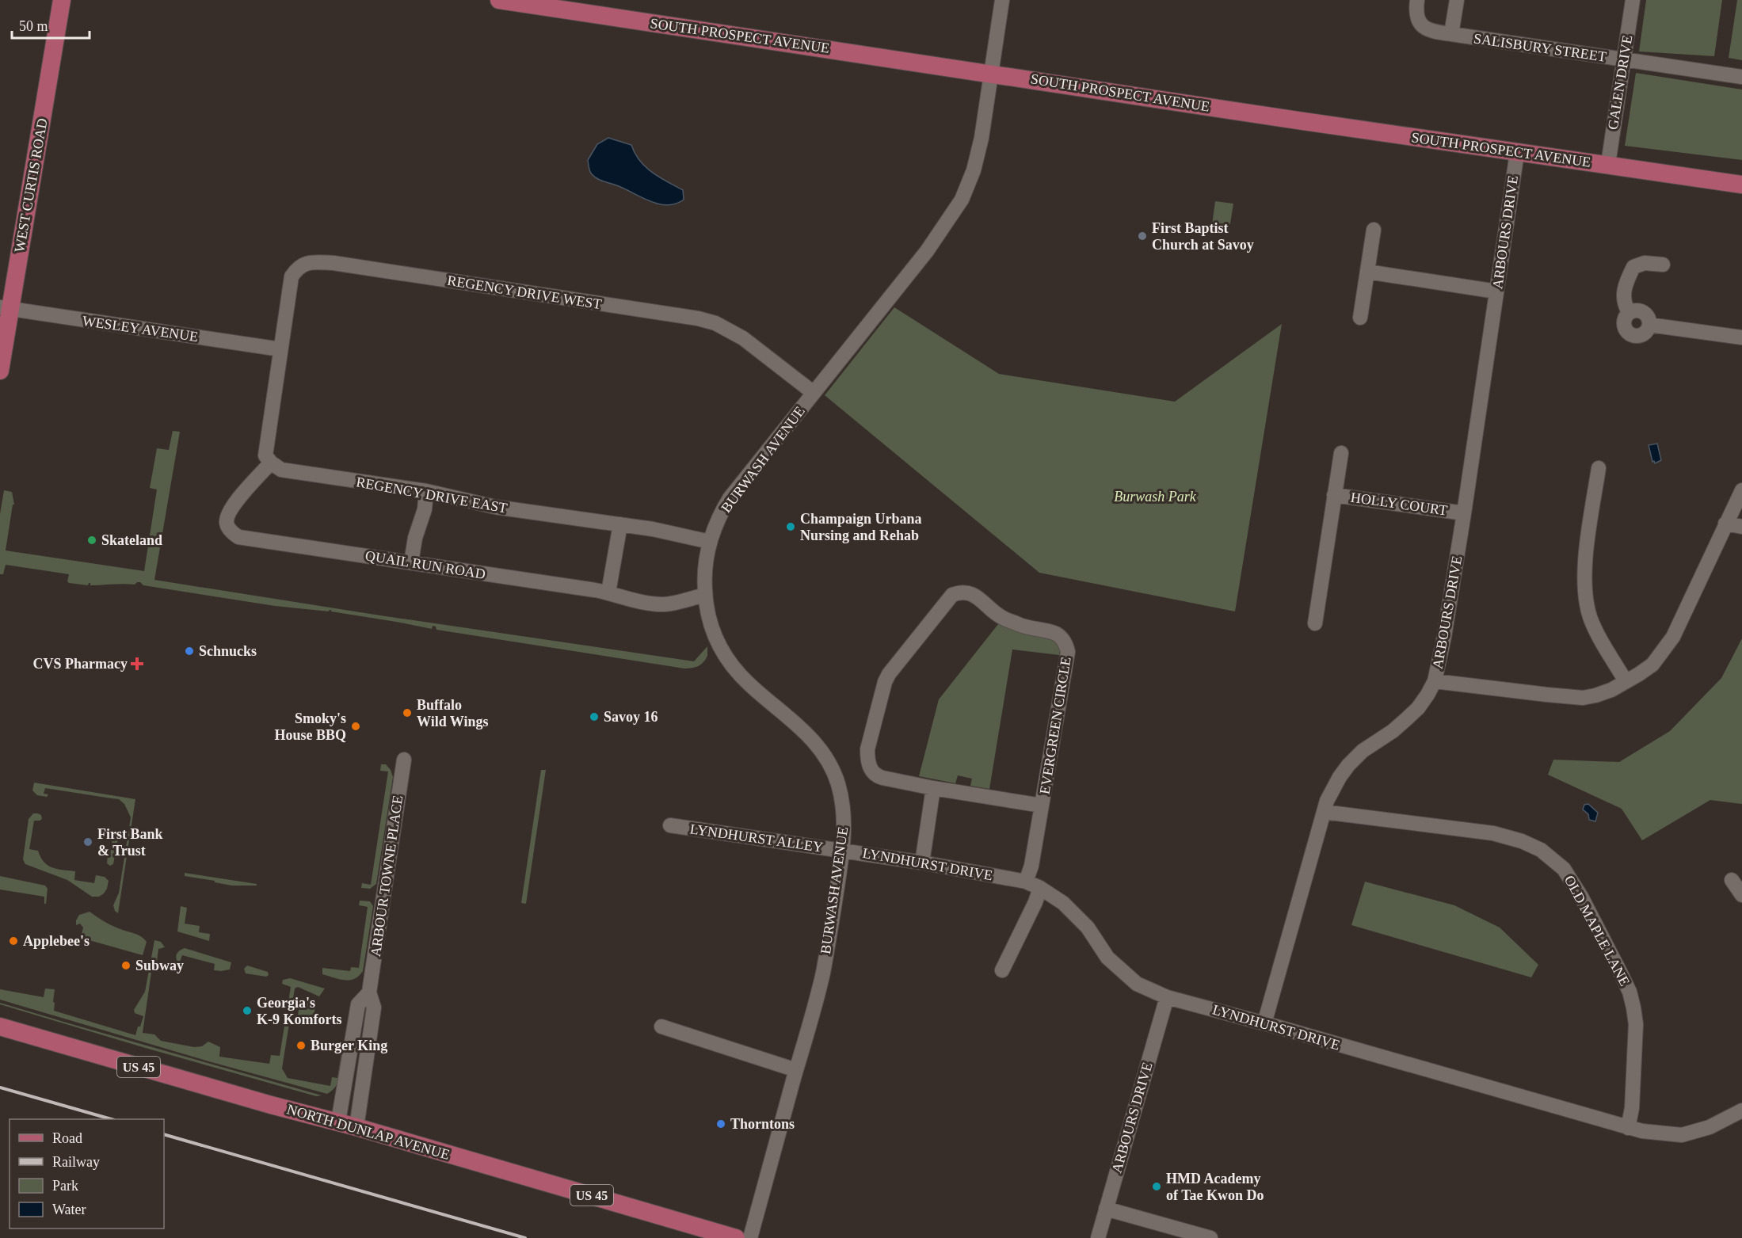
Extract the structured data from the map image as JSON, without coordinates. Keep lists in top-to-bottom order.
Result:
{
  "streets": {
    "main road": [
      "SOUTH PROSPECT AVENUE",
      "WEST CURTIS ROAD",
      "US 45",
      "NORTH DUNLAP AVENUE"
    ],
    "street": [
      "SALISBURY STREET",
      "GALEN DRIVE",
      "ARBOURS DRIVE",
      "REGENCY DRIVE WEST",
      "WESLEY AVENUE",
      "BURWASH AVENUE",
      "REGENCY DRIVE EAST",
      "HOLLY COURT",
      "QUAIL RUN ROAD",
      "EVERGREEN CIRCLE",
      "LYNDHURST ALLEY",
      "LYNDHURST DRIVE",
      "ARBOUR TOWNE PLACE",
      "OLD MAPLE LANE"
    ]
  },
  "crossings": [
    ["SOUTH PROSPECT AVENUE", "GALEN DRIVE"],
    ["SOUTH PROSPECT AVENUE", "ARBOURS DRIVE"],
    ["SOUTH PROSPECT AVENUE", "BURWASH AVENUE"],
    ["SALISBURY STREET", "GALEN DRIVE"],
    ["WEST CURTIS ROAD", "WESLEY AVENUE"],
    ["ARBOURS DRIVE", "HOLLY COURT"],
    ["ARBOURS DRIVE", "LYNDHURST DRIVE"],
    ["ARBOURS DRIVE", "OLD MAPLE LANE"],
    ["REGENCY DRIVE WEST", "WESLEY AVENUE"],
    ["REGENCY DRIVE WEST", "BURWASH AVENUE"],
    ["BURWASH AVENUE", "REGENCY DRIVE EAST"],
    ["BURWASH AVENUE", "QUAIL RUN ROAD"],
    ["BURWASH AVENUE", "LYNDHURST ALLEY"],
    ["BURWASH AVENUE", "LYNDHURST DRIVE"],
    ["REGENCY DRIVE EAST", "QUAIL RUN ROAD"],
    ["EVERGREEN CIRCLE", "LYNDHURST DRIVE"],
    ["LYNDHURST ALLEY", "LYNDHURST DRIVE"],
    ["LYNDHURST DRIVE", "OLD MAPLE LANE"],
    ["ARBOUR TOWNE PLACE", "NORTH DUNLAP AVENUE"]
  ],
  "parks": ["Burwash Park"],
  "places": {
    "other": [
      "First Baptist Church at Savoy",
      "Champaign Urbana Nursing and Rehab",
      "Skateland",
      "Schnucks",
      "Buffalo Wild Wings",
      "Savoy 16",
      "Smoky's House BBQ",
      "First Bank & Trust",
      "Applebee's",
      "Subway",
      "Georgia's K-9 Komforts",
      "Burger King",
      "Thorntons",
      "HMD Academy of Tae Kwon Do"
    ],
    "health": ["CVS Pharmacy"]
  },
  "legend": [
    "Road",
    "Railway",
    "Park",
    "Water"
  ],
  "scale_bar": "50 m"
}
